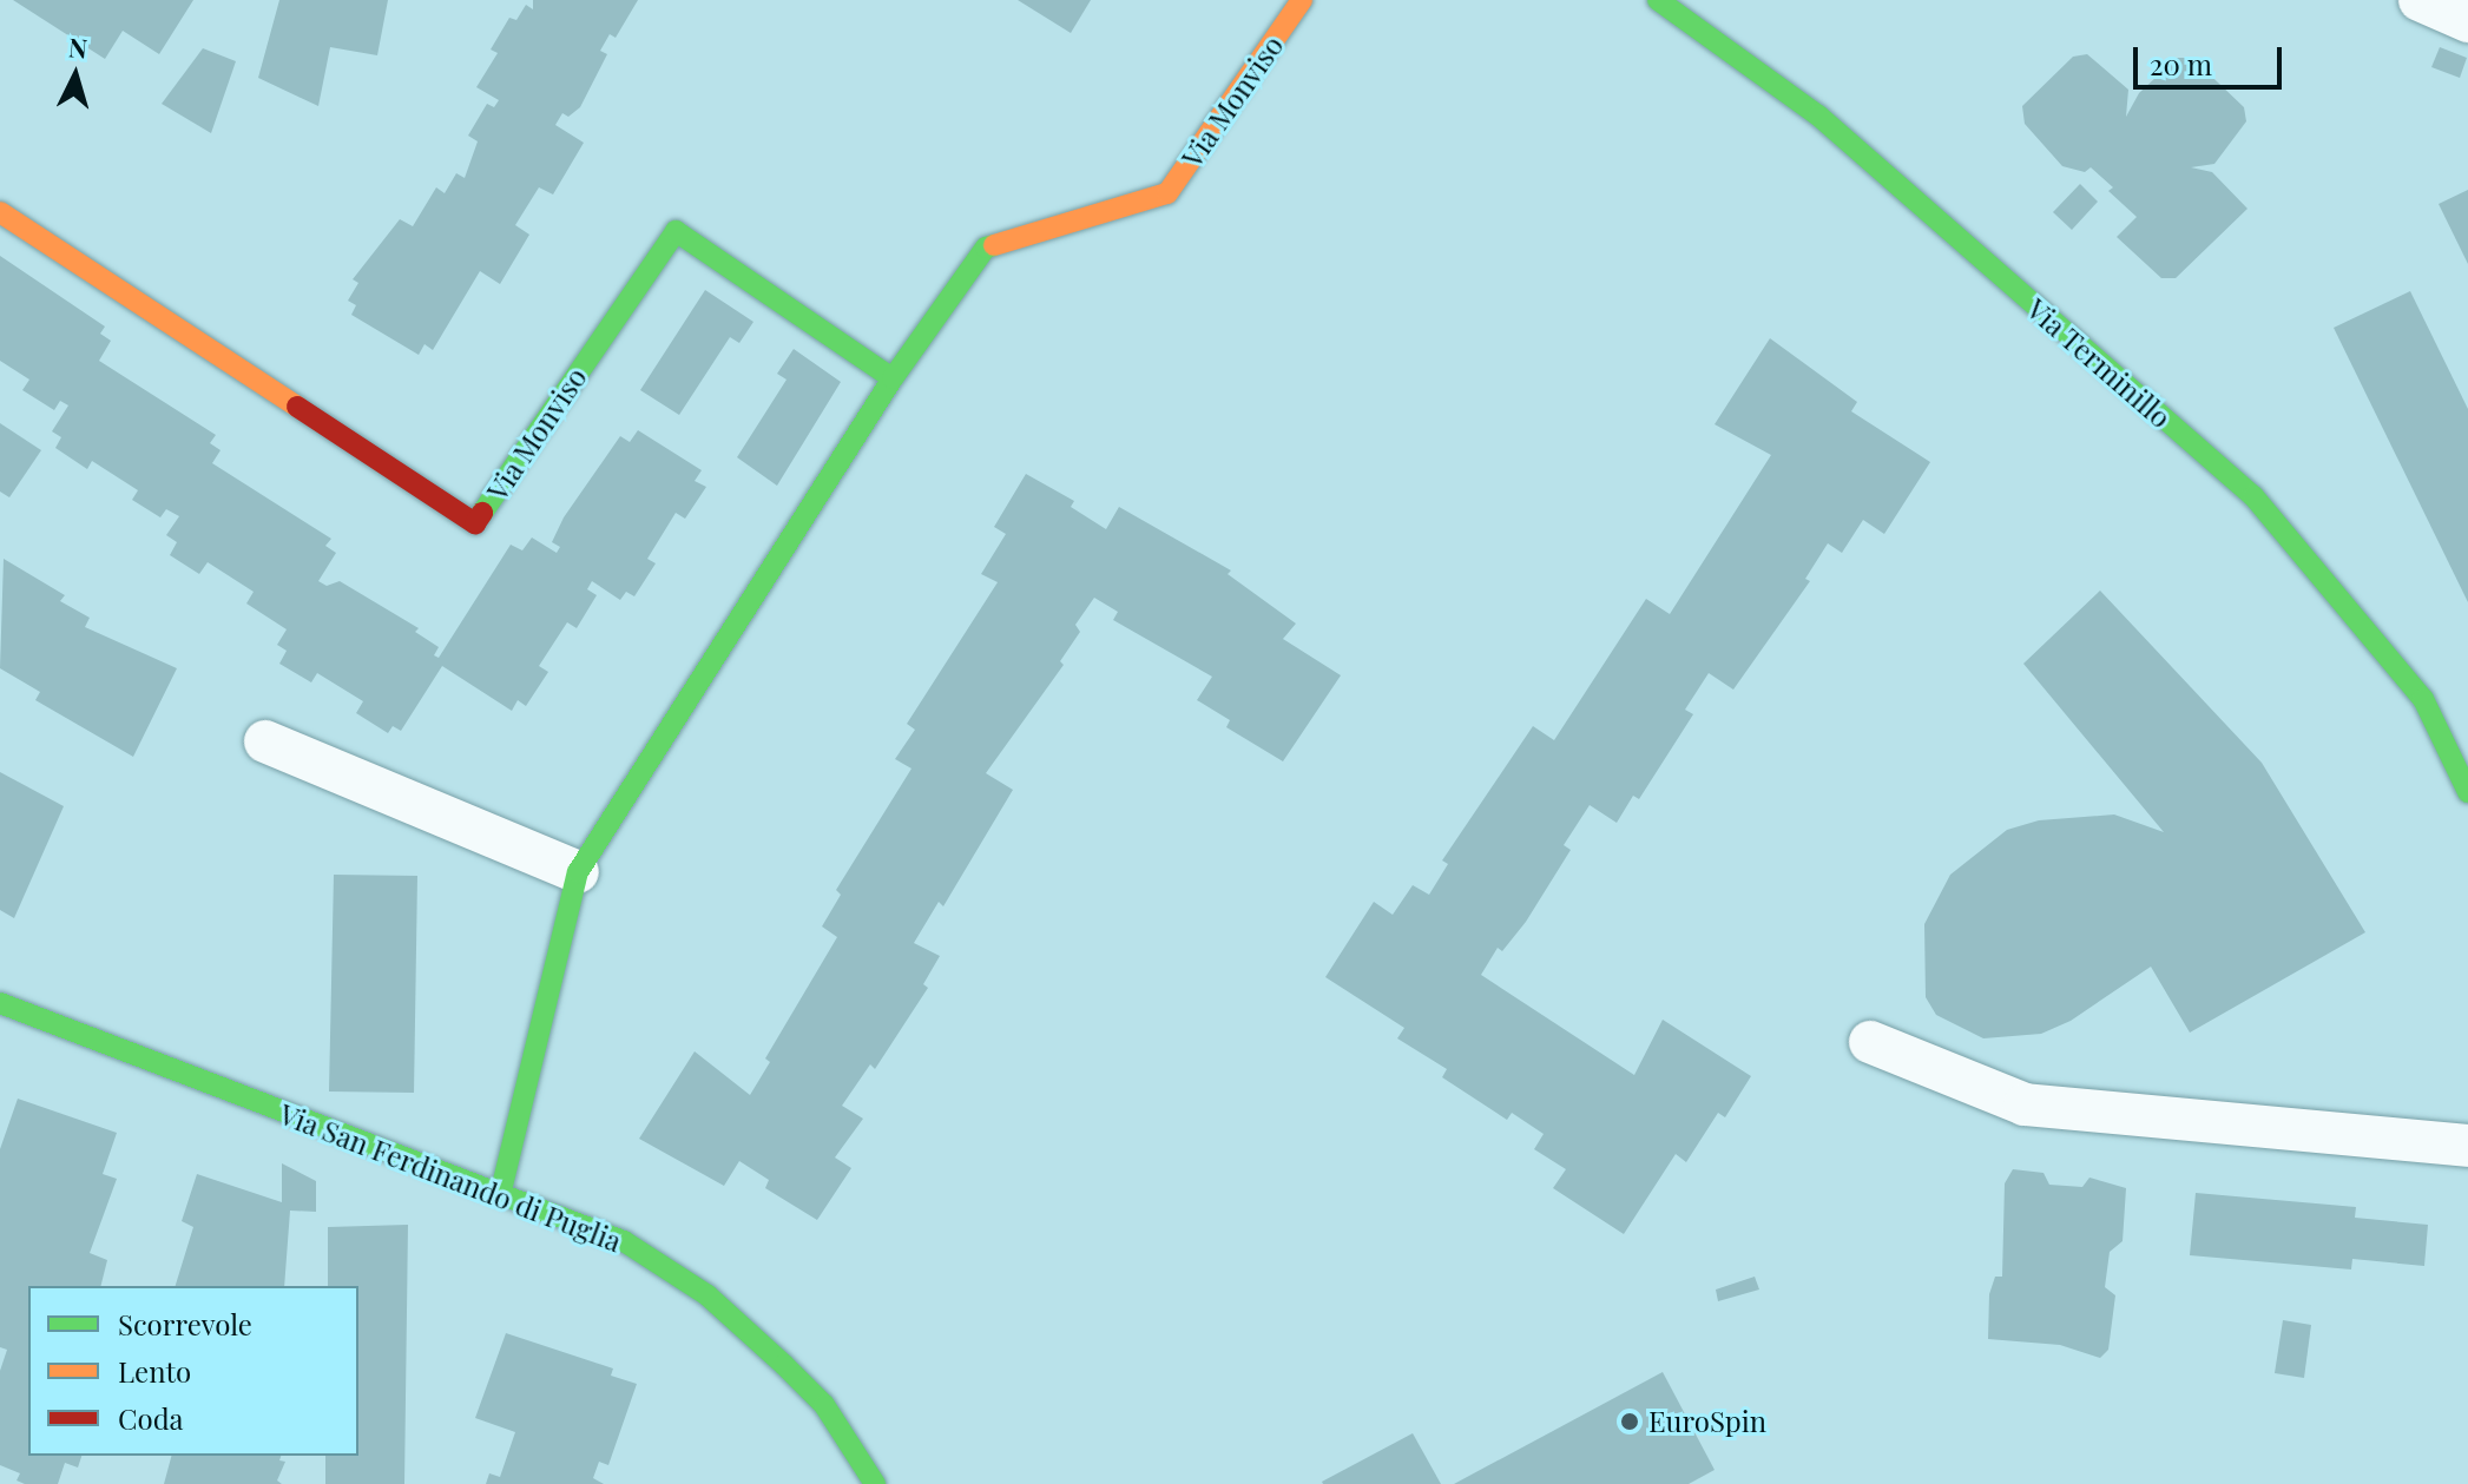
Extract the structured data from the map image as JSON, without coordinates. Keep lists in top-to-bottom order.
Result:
{
  "streets": {
    "street": ["Via Monviso", "Via Terminillo", "Via San Ferdinando di Puglia"]
  },
  "crossings": [
    ["Via Monviso", "Via San Ferdinando di Puglia"]
  ],
  "places": ["EuroSpin"],
  "legend": ["Scorrevole", "Lento", "Coda"],
  "scale_bar": "20 m",
  "north": "top"
}
